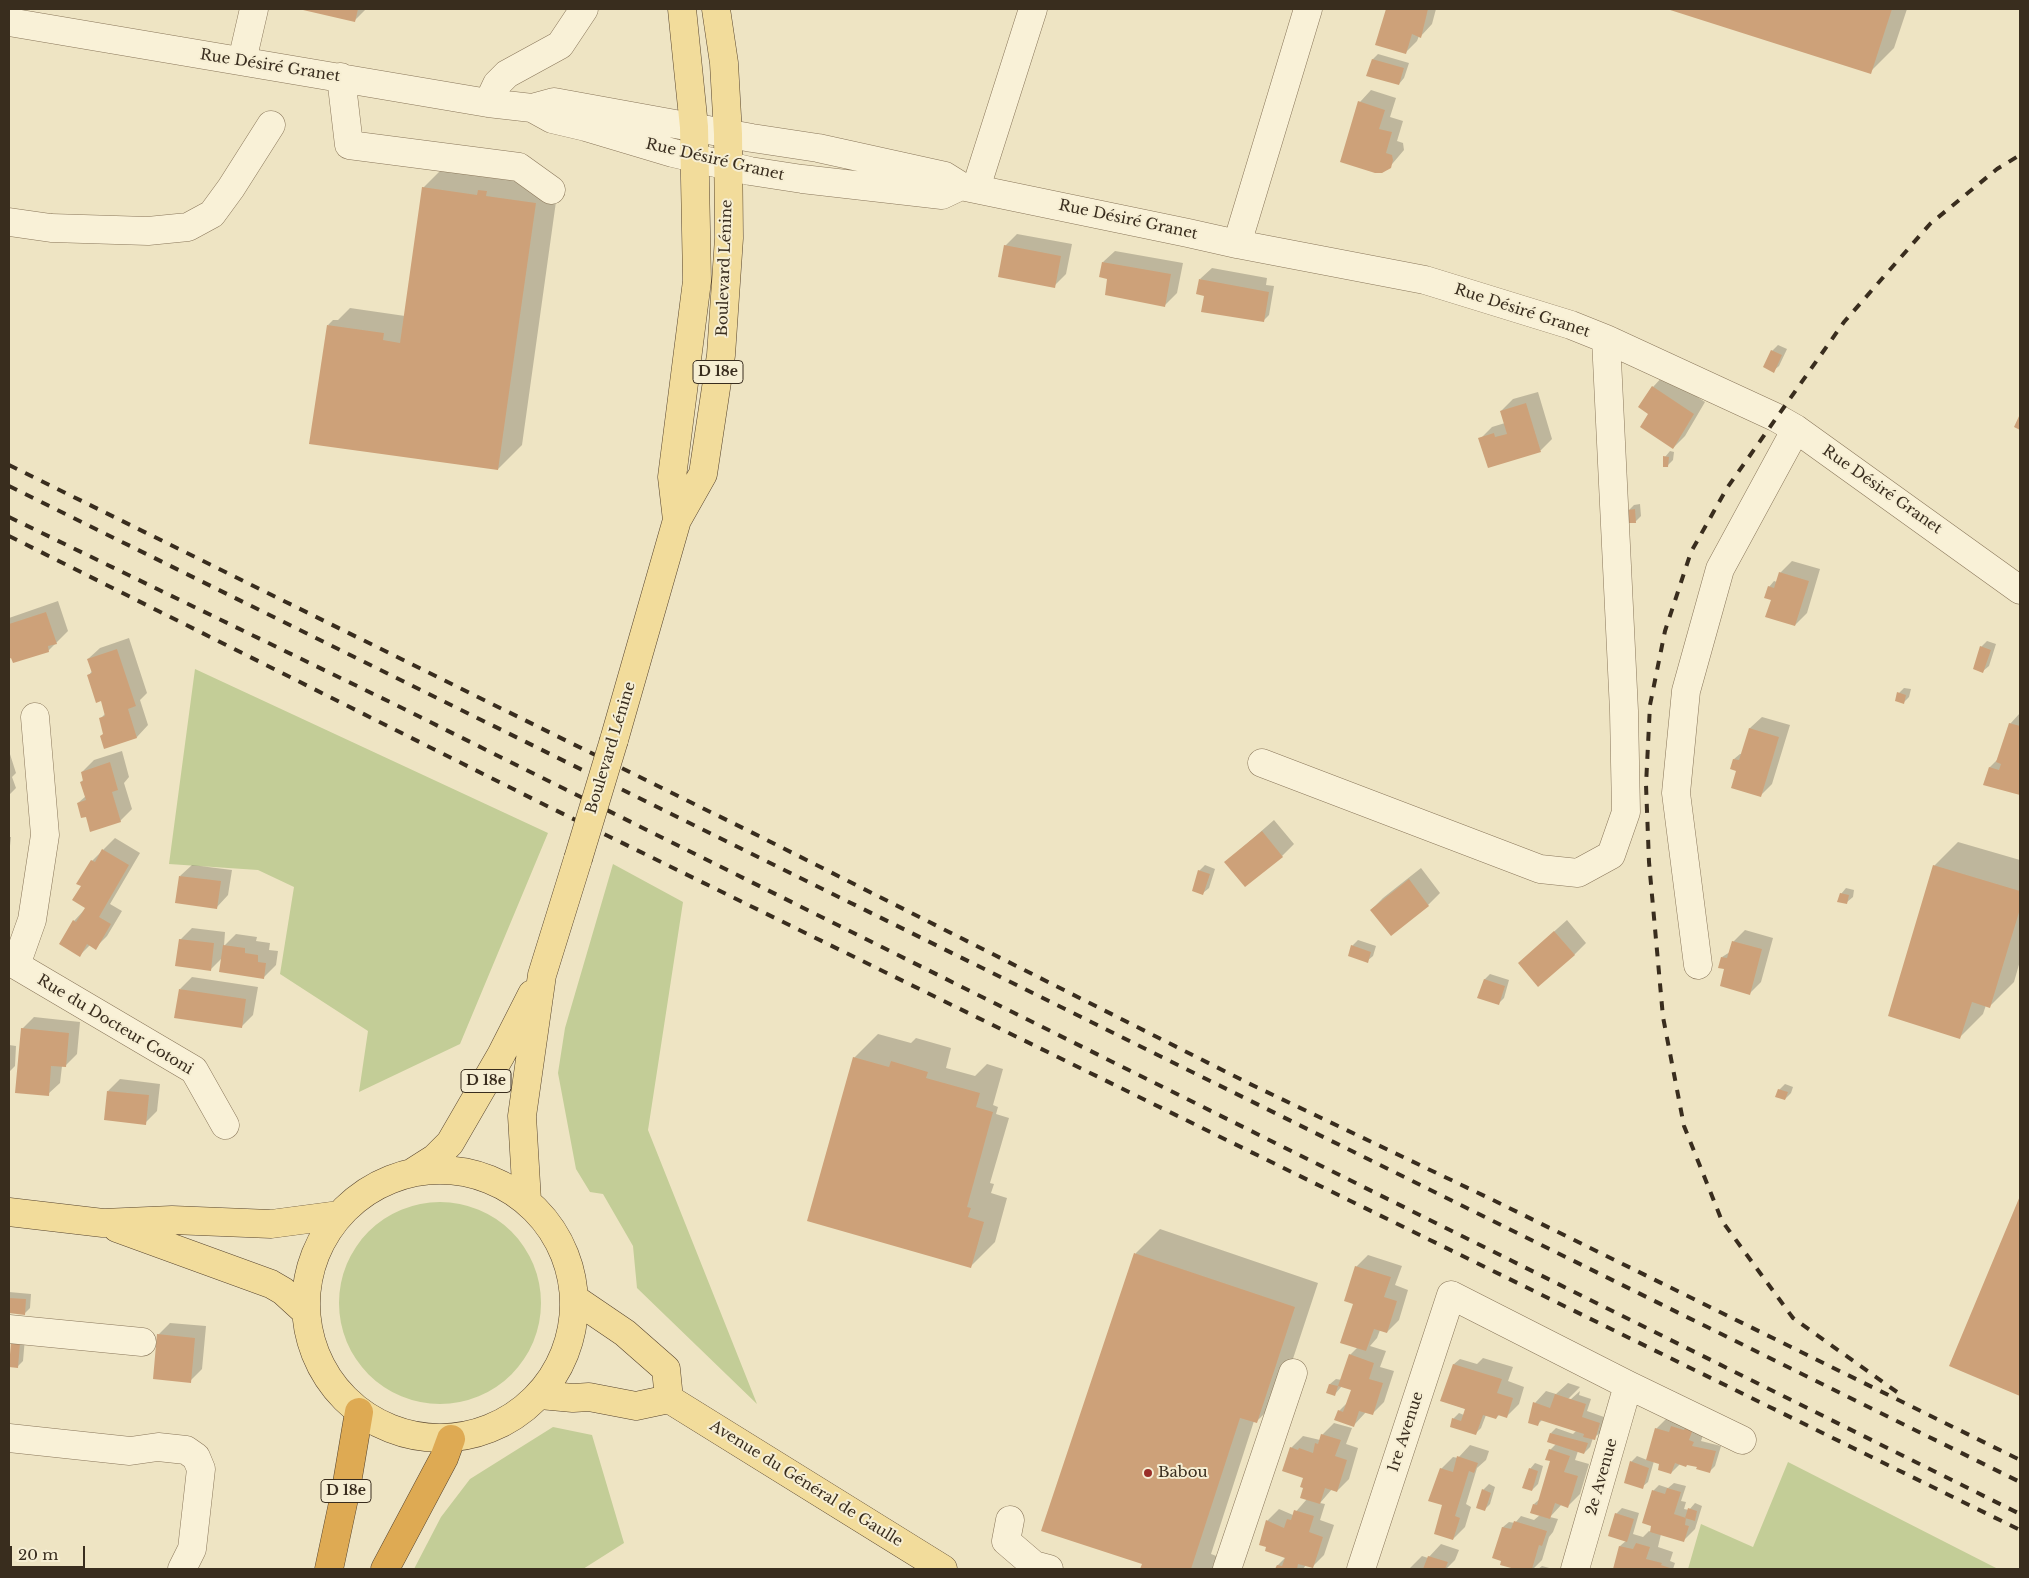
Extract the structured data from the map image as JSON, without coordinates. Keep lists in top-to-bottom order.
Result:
{
  "streets": {
    "highway": ["D 18e"],
    "main road": ["Boulevard Lénine", "Avenue du Général de Gaulle"],
    "street": [
      "Rue Désiré Granet",
      "Rue du Docteur Cotoni",
      "1re Avenue",
      "2e Avenue"
    ]
  },
  "crossings": [
    ["Rue Désiré Granet", "Boulevard Lénine"],
    ["1re Avenue", "2e Avenue"]
  ],
  "places": ["Babou"],
  "scale_bar": "20 m"
}
